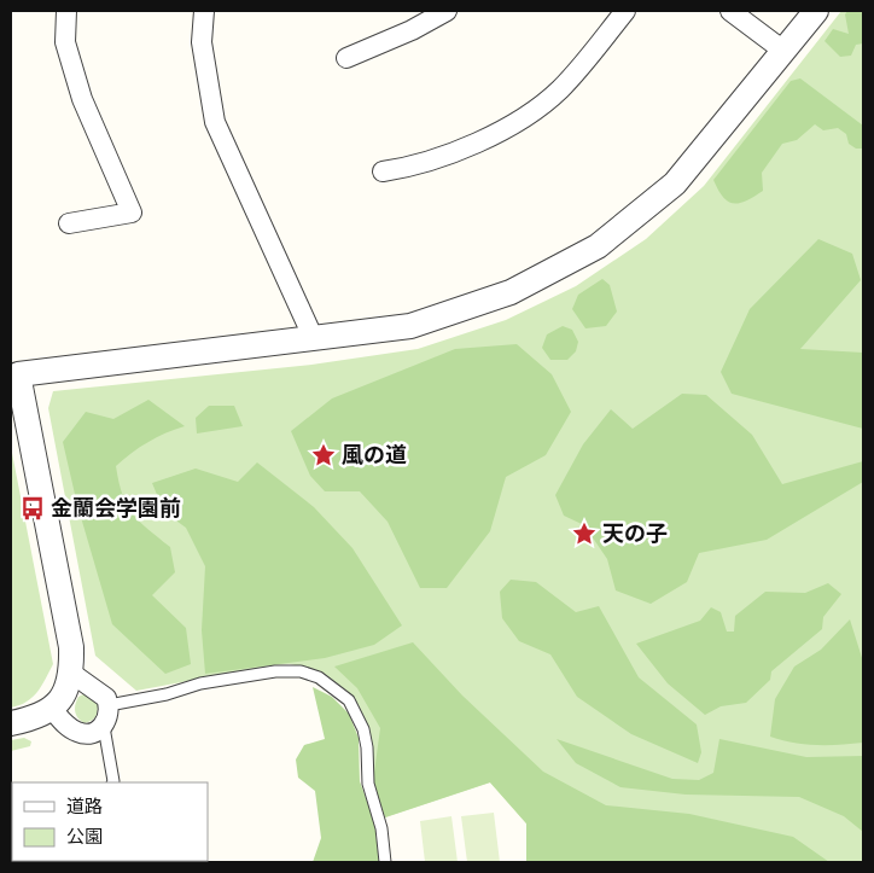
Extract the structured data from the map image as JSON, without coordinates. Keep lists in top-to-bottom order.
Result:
{
  "places": {
    "place": ["風の道", "天の子"],
    "bus stop": ["金蘭会学園前"]
  },
  "legend": ["道路", "公園"]
}
